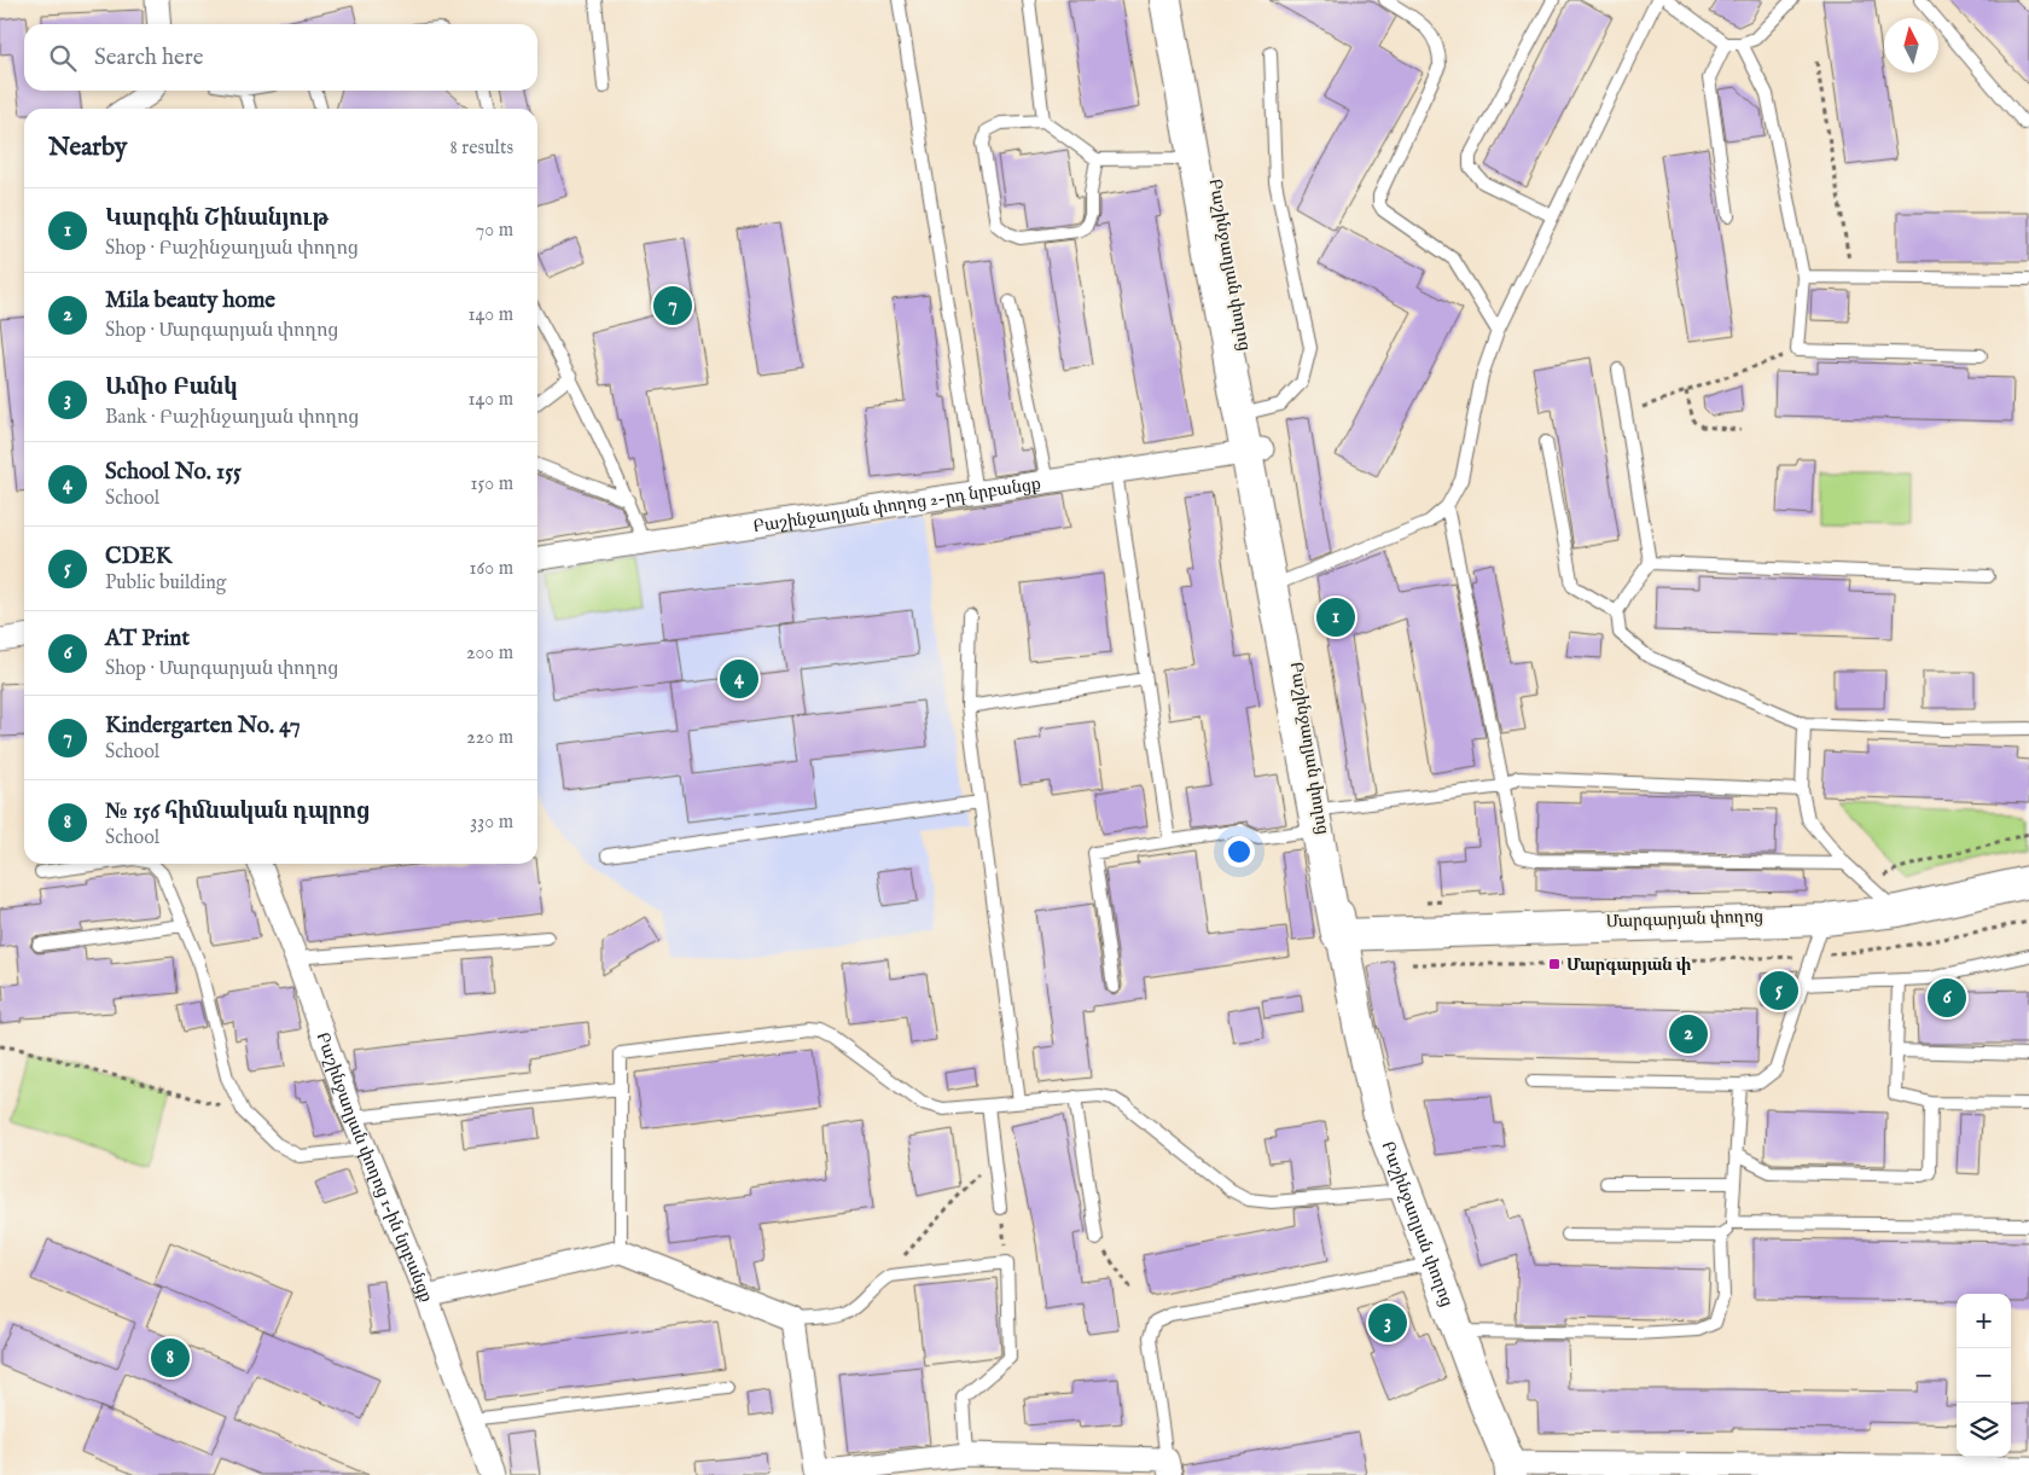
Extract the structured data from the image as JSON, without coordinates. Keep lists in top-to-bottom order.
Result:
{
  "streets": {
    "main road": ["Բաշինջաղյան փողոց", "Մարգարյան փողոց"],
    "street": ["Բաշինջաղյան փողոց 2-րդ նրբանցք", "Բաշինջաղյան փողոց 1-ին նրբանցք"]
  },
  "crossings": [
    ["Բաշինջաղյան փողոց", "Բաշինջաղյան փողոց 2-րդ նրբանցք"],
    ["Բաշինջաղյան փողոց", "Մարգարյան փողոց"]
  ],
  "places": {
    "transit": ["Մարգարյան փ"]
  },
  "north": "top",
  "page": {
    "search": "Search here",
    "heading": ["Nearby", "8 results"],
    "list": [
      {
        "mark": "1",
        "name": "Կարգին Շինանյութ",
        "note": "Shop · Բաշինջաղյան փողոց",
        "value": "70 m"
      },
      {
        "mark": "2",
        "name": "Mila beauty home",
        "note": "Shop · Մարգարյան փողոց",
        "value": "140 m"
      },
      {
        "mark": "3",
        "name": "Ամիօ Բանկ",
        "note": "Bank · Բաշինջաղյան փողոց",
        "value": "140 m"
      },
      {
        "mark": "4",
        "name": "School No. 155",
        "note": "School",
        "value": "150 m"
      },
      {
        "mark": "5",
        "name": "CDEK",
        "note": "Public building",
        "value": "160 m"
      },
      {
        "mark": "6",
        "name": "AT Print",
        "note": "Shop · Մարգարյան փողոց",
        "value": "200 m"
      },
      {
        "mark": "7",
        "name": "Kindergarten No. 47",
        "note": "School",
        "value": "220 m"
      },
      {
        "mark": "8",
        "name": "№ 156 հիմնական դպրոց",
        "note": "School",
        "value": "330 m"
      }
    ],
    "pins": [
      "7",
      "1",
      "4",
      "5",
      "6",
      "2",
      "3",
      "8"
    ],
    "map_buttons": ["+", "−"]
  }
}
